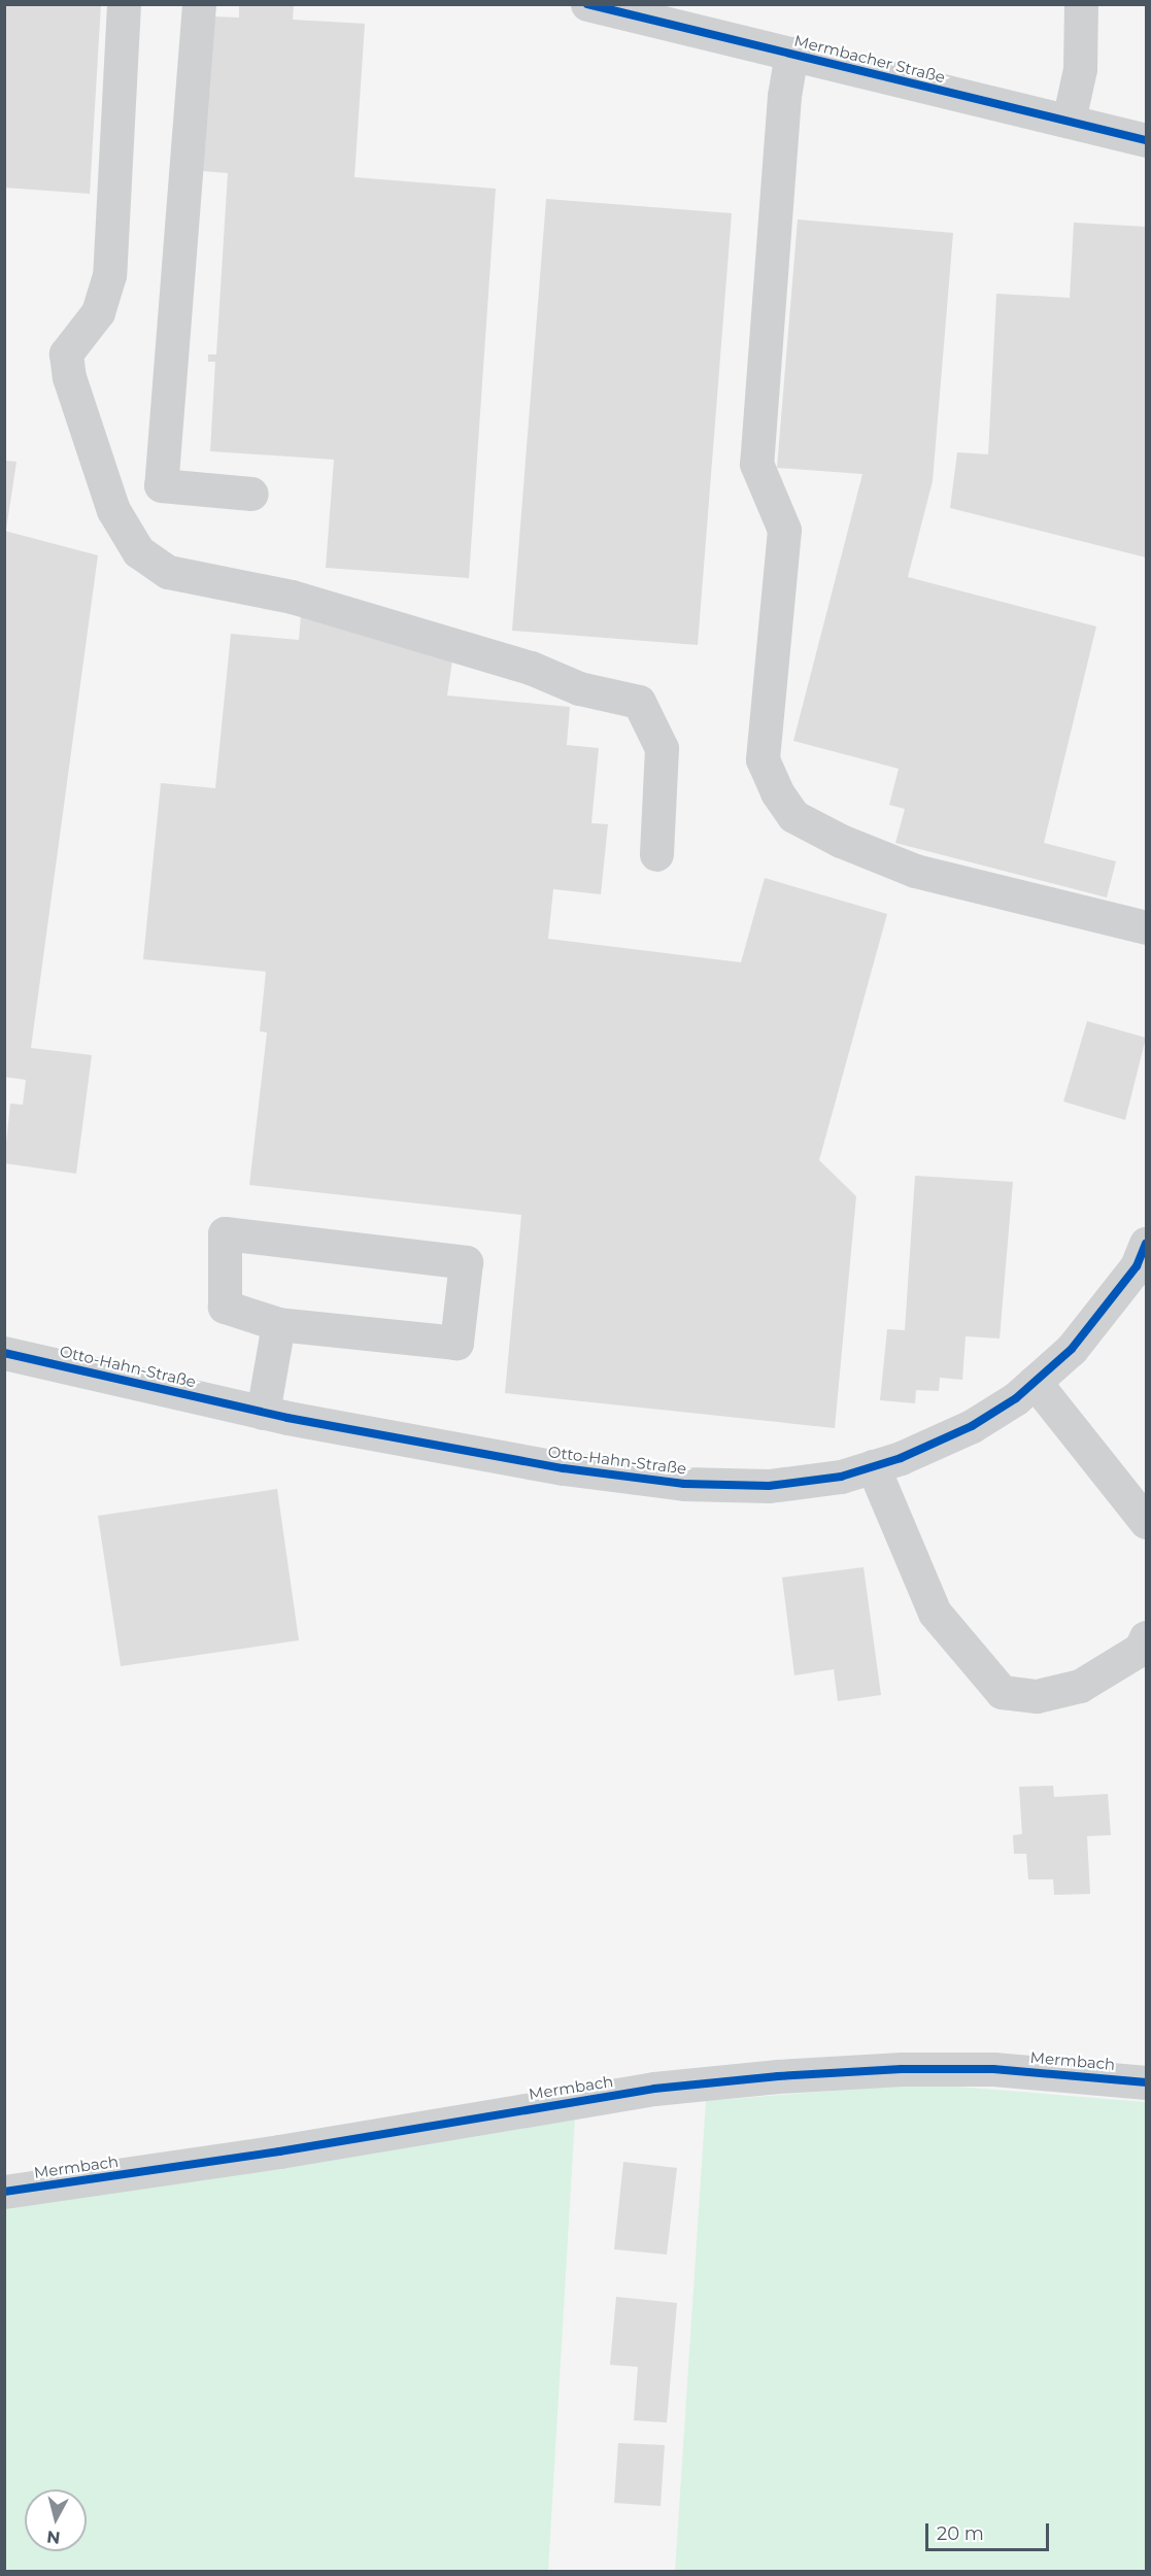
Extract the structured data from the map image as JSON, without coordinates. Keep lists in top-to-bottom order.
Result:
{
  "streets": {
    "street": ["Mermbacher Straße", "Otto-Hahn-Straße", "Mermbach"]
  },
  "scale_bar": "20 m",
  "north": "bottom"
}
